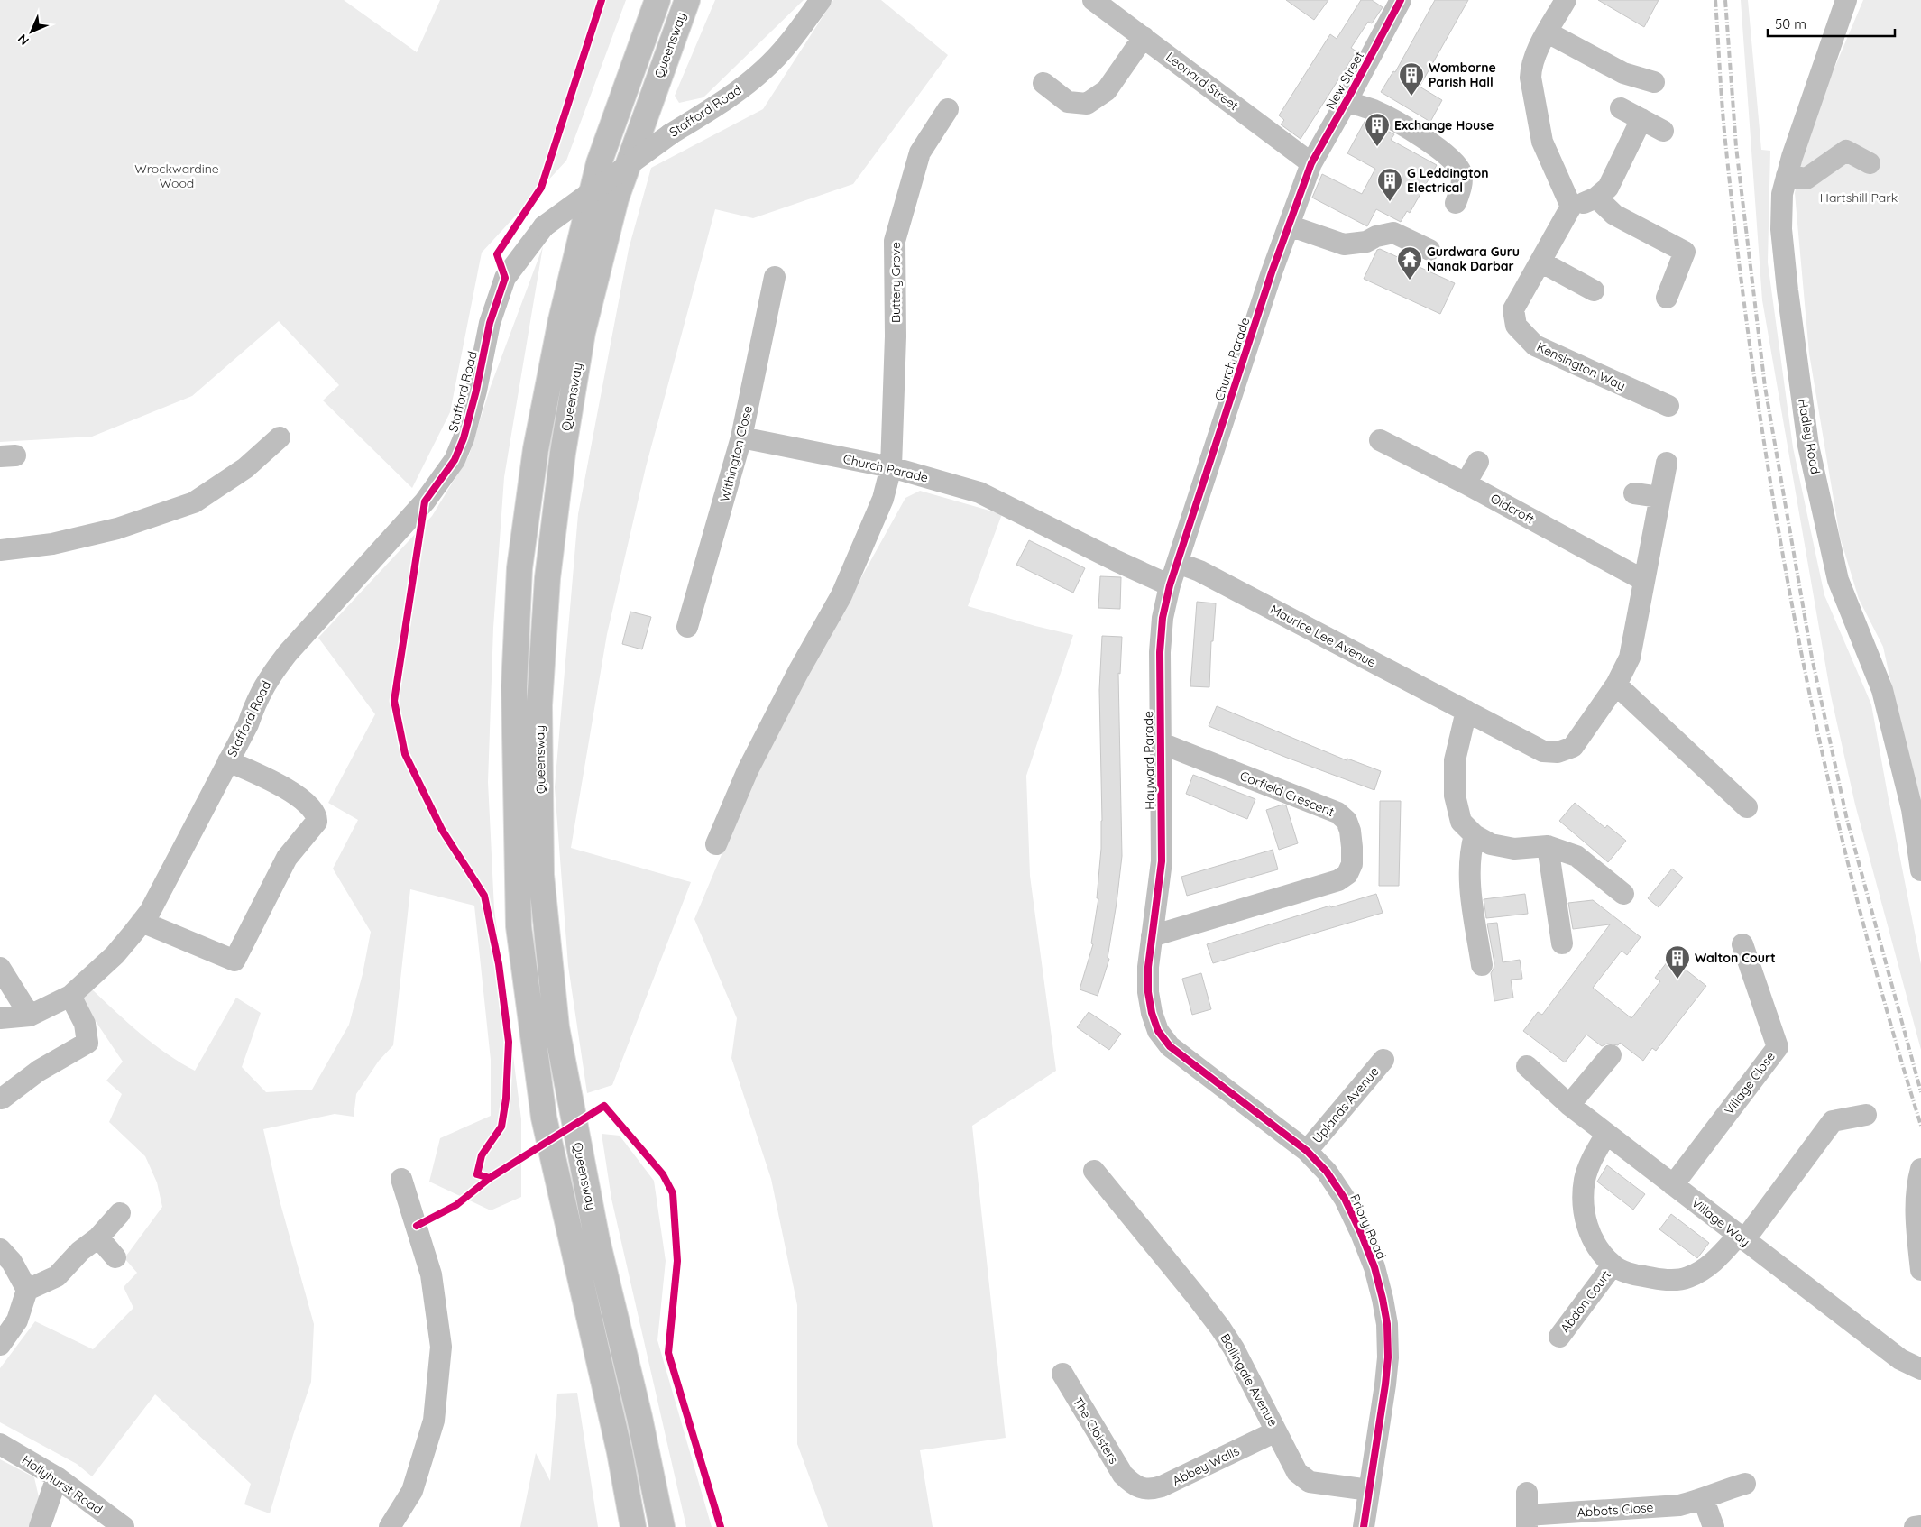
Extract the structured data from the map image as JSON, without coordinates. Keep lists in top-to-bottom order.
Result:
{
  "streets": {
    "highway": ["Queensway"],
    "street": [
      "New Street",
      "Leonard Street",
      "Stafford Road",
      "Buttery Grove",
      "Church Parade",
      "Kensington Way",
      "Hadley Road",
      "Withington Close",
      "Oldcroft",
      "Maurice Lee Avenue",
      "Hayward Parade",
      "Corfield Crescent",
      "Village Close",
      "Uplands Avenue",
      "Village Way",
      "Priory Road",
      "Abdon Court",
      "Bollingale Avenue",
      "The Cloisters",
      "Abbey Walls",
      "Hollyhurst Road",
      "Abbots Close"
    ]
  },
  "crossings": [
    ["New Street", "Leonard Street"],
    ["New Street", "Church Parade"],
    ["Leonard Street", "Church Parade"],
    ["Buttery Grove", "Church Parade"],
    ["Church Parade", "Withington Close"],
    ["Church Parade", "Maurice Lee Avenue"],
    ["Church Parade", "Hayward Parade"],
    ["Hayward Parade", "Corfield Crescent"],
    ["Hayward Parade", "Priory Road"],
    ["Corfield Crescent", "Priory Road"],
    ["Village Close", "Village Way"],
    ["Uplands Avenue", "Priory Road"],
    ["Village Way", "Abdon Court"],
    ["Priory Road", "Bollingale Avenue"],
    ["Bollingale Avenue", "Abbey Walls"],
    ["The Cloisters", "Abbey Walls"]
  ],
  "parks": ["Wrockwardine Wood", "Hartshill Park"],
  "places": {
    "building": [
      "Womborne Parish Hall",
      "Exchange House",
      "G Leddington Electrical",
      "Walton Court"
    ],
    "temple": ["Gurdwara Guru Nanak Darbar"]
  },
  "scale_bar": "50 m",
  "north": "bottom left"
}
